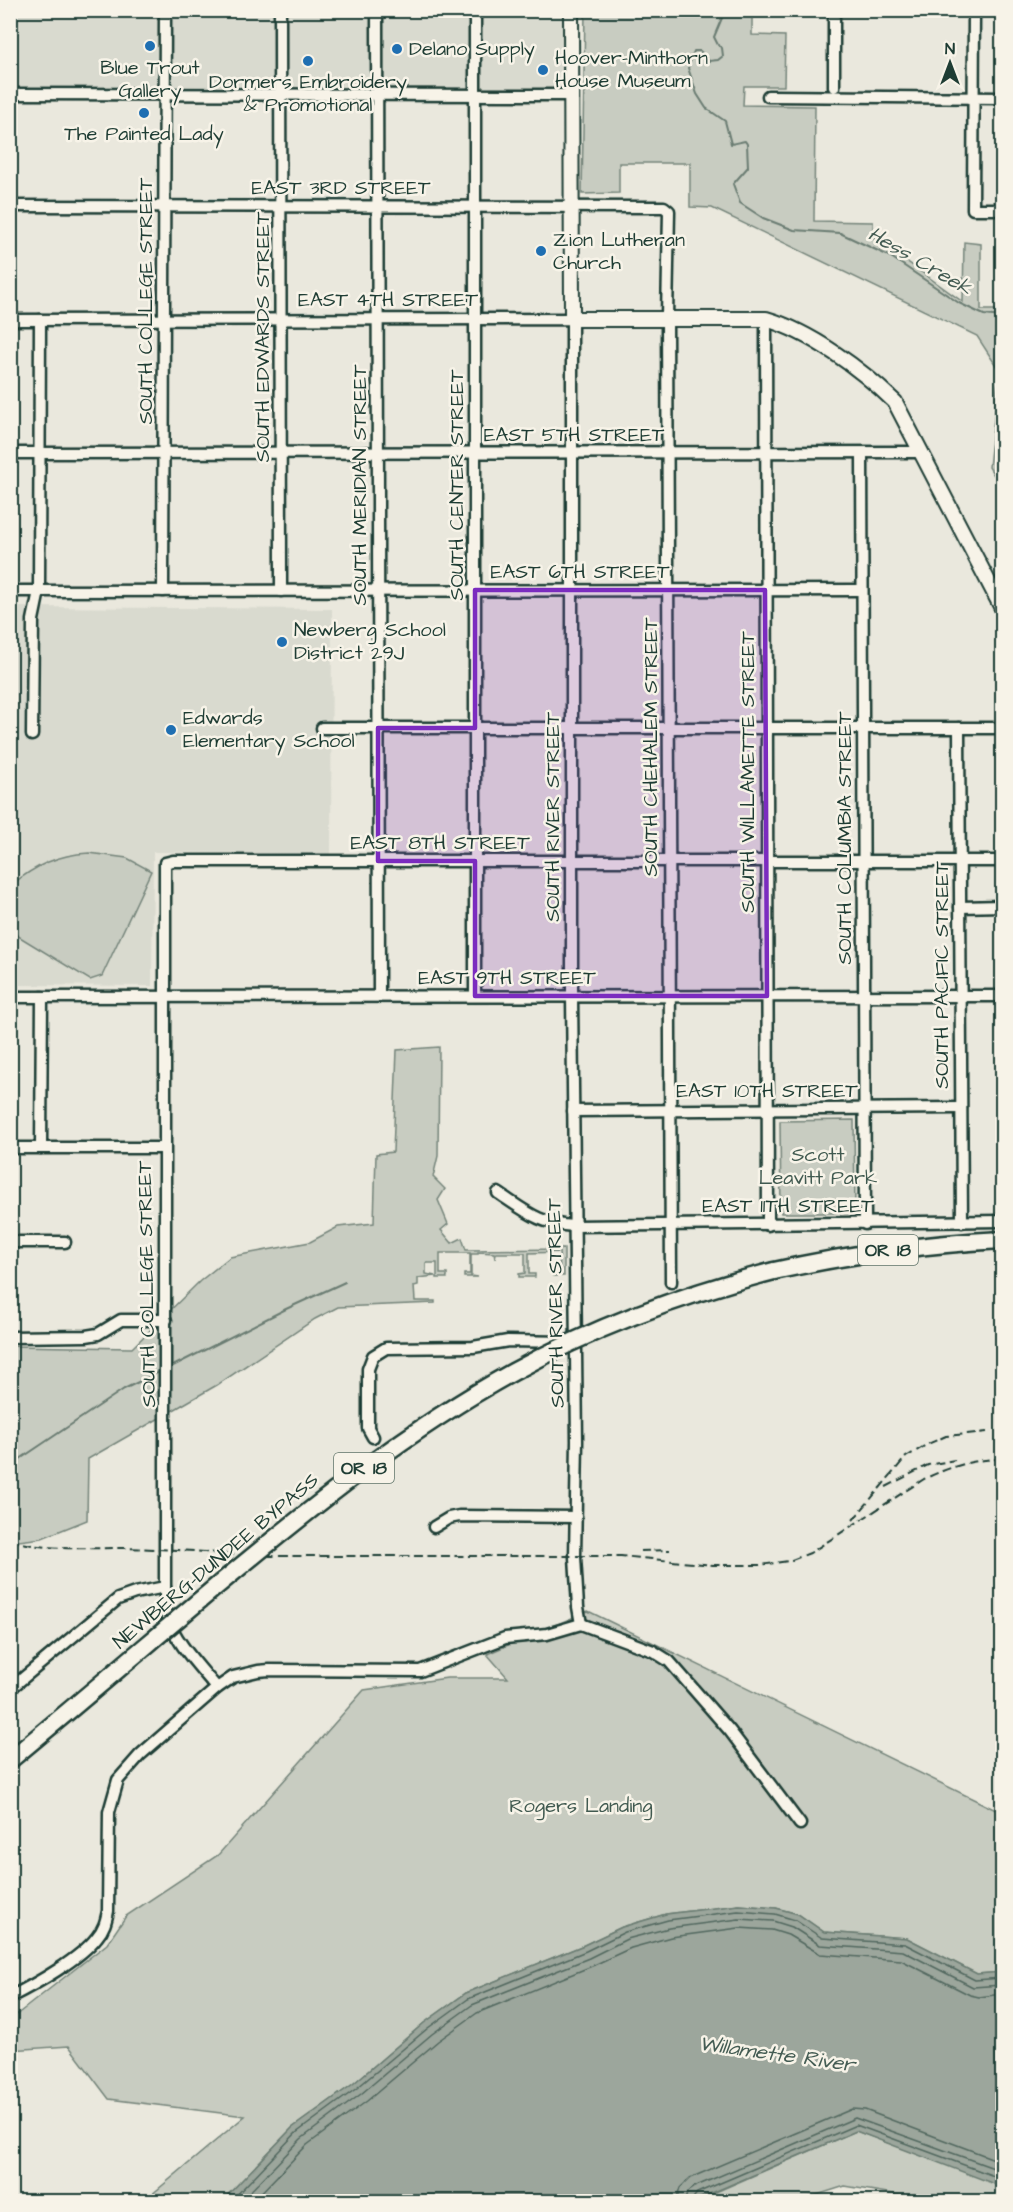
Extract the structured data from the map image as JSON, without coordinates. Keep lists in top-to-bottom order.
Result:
{
  "streets": {
    "highway": ["OR 18", "NEWBERG-DUNDEE BYPASS"],
    "main road": ["EAST 4TH STREET", "SOUTH RIVER STREET"],
    "street": [
      "EAST 3RD STREET",
      "SOUTH COLLEGE STREET",
      "SOUTH EDWARDS STREET",
      "EAST 5TH STREET",
      "SOUTH MERIDIAN STREET",
      "SOUTH CENTER STREET",
      "EAST 6TH STREET",
      "SOUTH CHEHALEM STREET",
      "SOUTH WILLAMETTE STREET",
      "SOUTH COLUMBIA STREET",
      "EAST 8TH STREET",
      "SOUTH PACIFIC STREET",
      "EAST 9TH STREET",
      "EAST 10TH STREET",
      "EAST 11TH STREET"
    ]
  },
  "crossings": [
    ["EAST 3RD STREET", "SOUTH COLLEGE STREET"],
    ["EAST 3RD STREET", "SOUTH EDWARDS STREET"],
    ["EAST 3RD STREET", "SOUTH MERIDIAN STREET"],
    ["EAST 3RD STREET", "SOUTH CENTER STREET"],
    ["EAST 3RD STREET", "SOUTH CHEHALEM STREET"],
    ["EAST 3RD STREET", "SOUTH RIVER STREET"],
    ["EAST 4TH STREET", "SOUTH COLLEGE STREET"],
    ["EAST 4TH STREET", "SOUTH EDWARDS STREET"],
    ["EAST 4TH STREET", "SOUTH MERIDIAN STREET"],
    ["EAST 4TH STREET", "SOUTH CENTER STREET"],
    ["EAST 4TH STREET", "SOUTH CHEHALEM STREET"],
    ["EAST 4TH STREET", "SOUTH WILLAMETTE STREET"],
    ["EAST 4TH STREET", "SOUTH RIVER STREET"],
    ["SOUTH COLLEGE STREET", "EAST 5TH STREET"],
    ["SOUTH COLLEGE STREET", "EAST 6TH STREET"],
    ["SOUTH COLLEGE STREET", "EAST 8TH STREET"],
    ["SOUTH COLLEGE STREET", "EAST 9TH STREET"],
    ["SOUTH EDWARDS STREET", "EAST 5TH STREET"],
    ["SOUTH EDWARDS STREET", "EAST 6TH STREET"],
    ["EAST 5TH STREET", "SOUTH MERIDIAN STREET"],
    ["EAST 5TH STREET", "SOUTH CENTER STREET"],
    ["EAST 5TH STREET", "SOUTH CHEHALEM STREET"],
    ["EAST 5TH STREET", "SOUTH WILLAMETTE STREET"],
    ["EAST 5TH STREET", "SOUTH RIVER STREET"],
    ["EAST 5TH STREET", "SOUTH COLUMBIA STREET"],
    ["SOUTH MERIDIAN STREET", "EAST 6TH STREET"],
    ["SOUTH MERIDIAN STREET", "EAST 8TH STREET"],
    ["SOUTH MERIDIAN STREET", "EAST 9TH STREET"],
    ["SOUTH CENTER STREET", "EAST 6TH STREET"],
    ["SOUTH CENTER STREET", "EAST 8TH STREET"],
    ["SOUTH CENTER STREET", "EAST 9TH STREET"],
    ["EAST 6TH STREET", "SOUTH CHEHALEM STREET"],
    ["EAST 6TH STREET", "SOUTH WILLAMETTE STREET"],
    ["EAST 6TH STREET", "SOUTH RIVER STREET"],
    ["EAST 6TH STREET", "SOUTH COLUMBIA STREET"],
    ["SOUTH CHEHALEM STREET", "EAST 8TH STREET"],
    ["SOUTH CHEHALEM STREET", "EAST 9TH STREET"],
    ["SOUTH CHEHALEM STREET", "EAST 10TH STREET"],
    ["SOUTH CHEHALEM STREET", "EAST 11TH STREET"],
    ["SOUTH WILLAMETTE STREET", "EAST 8TH STREET"],
    ["SOUTH WILLAMETTE STREET", "EAST 9TH STREET"],
    ["SOUTH WILLAMETTE STREET", "EAST 10TH STREET"],
    ["SOUTH WILLAMETTE STREET", "EAST 11TH STREET"],
    ["SOUTH RIVER STREET", "EAST 8TH STREET"],
    ["SOUTH RIVER STREET", "EAST 9TH STREET"],
    ["SOUTH RIVER STREET", "EAST 10TH STREET"],
    ["SOUTH RIVER STREET", "EAST 11TH STREET"],
    ["SOUTH COLUMBIA STREET", "EAST 8TH STREET"],
    ["SOUTH COLUMBIA STREET", "EAST 9TH STREET"],
    ["SOUTH COLUMBIA STREET", "EAST 10TH STREET"],
    ["SOUTH COLUMBIA STREET", "EAST 11TH STREET"],
    ["EAST 8TH STREET", "SOUTH PACIFIC STREET"],
    ["SOUTH PACIFIC STREET", "EAST 9TH STREET"],
    ["SOUTH PACIFIC STREET", "EAST 10TH STREET"],
    ["SOUTH PACIFIC STREET", "EAST 11TH STREET"]
  ],
  "water": ["Hess Creek", "Willamette River"],
  "parks": ["Scott Leavitt Park", "Rogers Landing"],
  "places": [
    "Blue Trout Gallery",
    "Delano Supply",
    "Dormers Embroidery & Promotional",
    "Hoover-Minthorn House Museum",
    "The Painted Lady",
    "Zion Lutheran Church",
    "Newberg School District 29J",
    "Edwards Elementary School"
  ],
  "north": "top"
}
